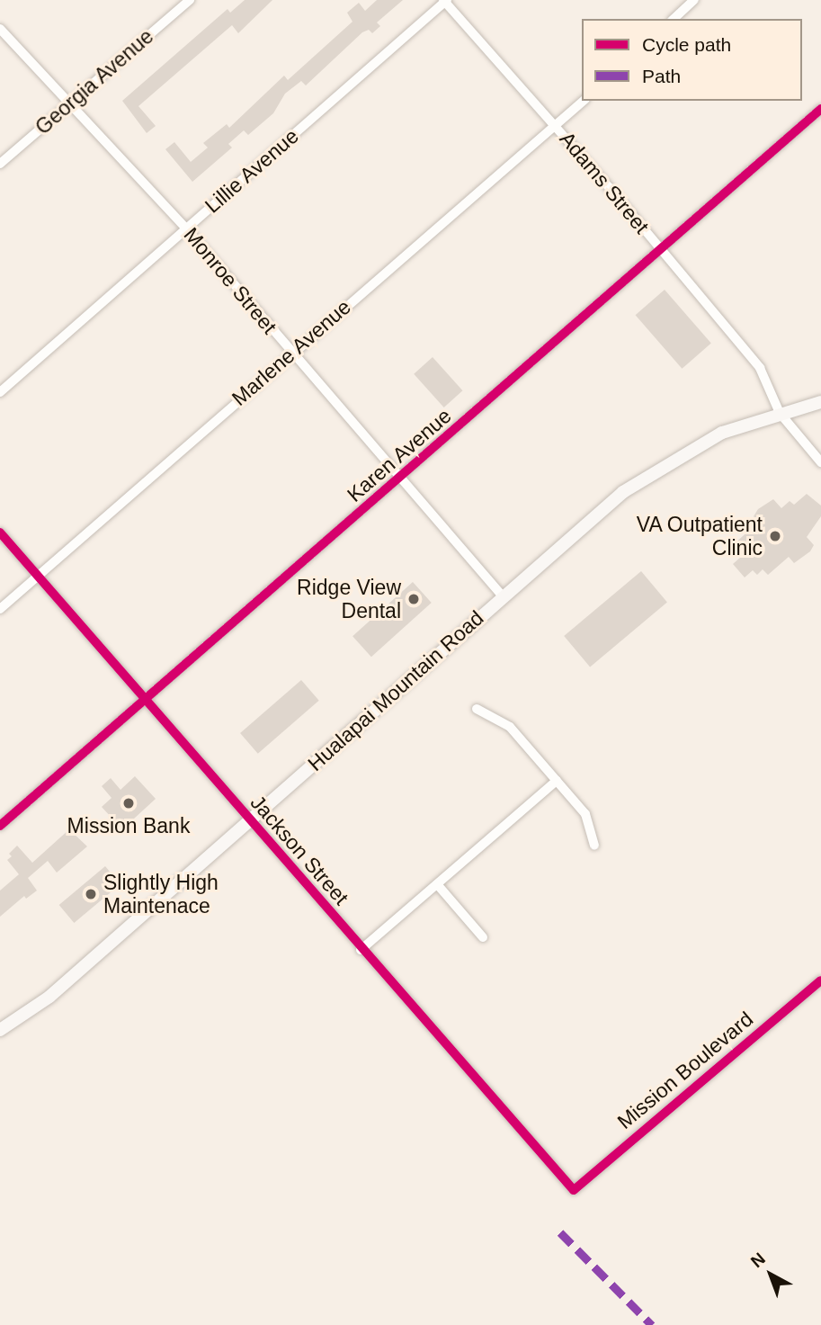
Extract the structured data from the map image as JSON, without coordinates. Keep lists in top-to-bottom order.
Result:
{
  "streets": {
    "main road": ["Hualapai Mountain Road"],
    "street": [
      "Georgia Avenue",
      "Lillie Avenue",
      "Adams Street",
      "Monroe Street",
      "Marlene Avenue",
      "Karen Avenue",
      "Jackson Street",
      "Mission Boulevard"
    ]
  },
  "crossings": [
    ["Georgia Avenue", "Monroe Street"],
    ["Lillie Avenue", "Adams Street"],
    ["Lillie Avenue", "Monroe Street"],
    ["Adams Street", "Marlene Avenue"],
    ["Adams Street", "Karen Avenue"],
    ["Adams Street", "Hualapai Mountain Road"],
    ["Monroe Street", "Marlene Avenue"],
    ["Monroe Street", "Karen Avenue"],
    ["Monroe Street", "Hualapai Mountain Road"],
    ["Marlene Avenue", "Jackson Street"],
    ["Karen Avenue", "Jackson Street"],
    ["Hualapai Mountain Road", "Jackson Street"],
    ["Jackson Street", "Mission Boulevard"]
  ],
  "places": [
    "VA Outpatient Clinic",
    "Ridge View Dental",
    "Mission Bank",
    "Slightly High Maintenace"
  ],
  "legend": ["Cycle path", "Path"],
  "north": "top left"
}
